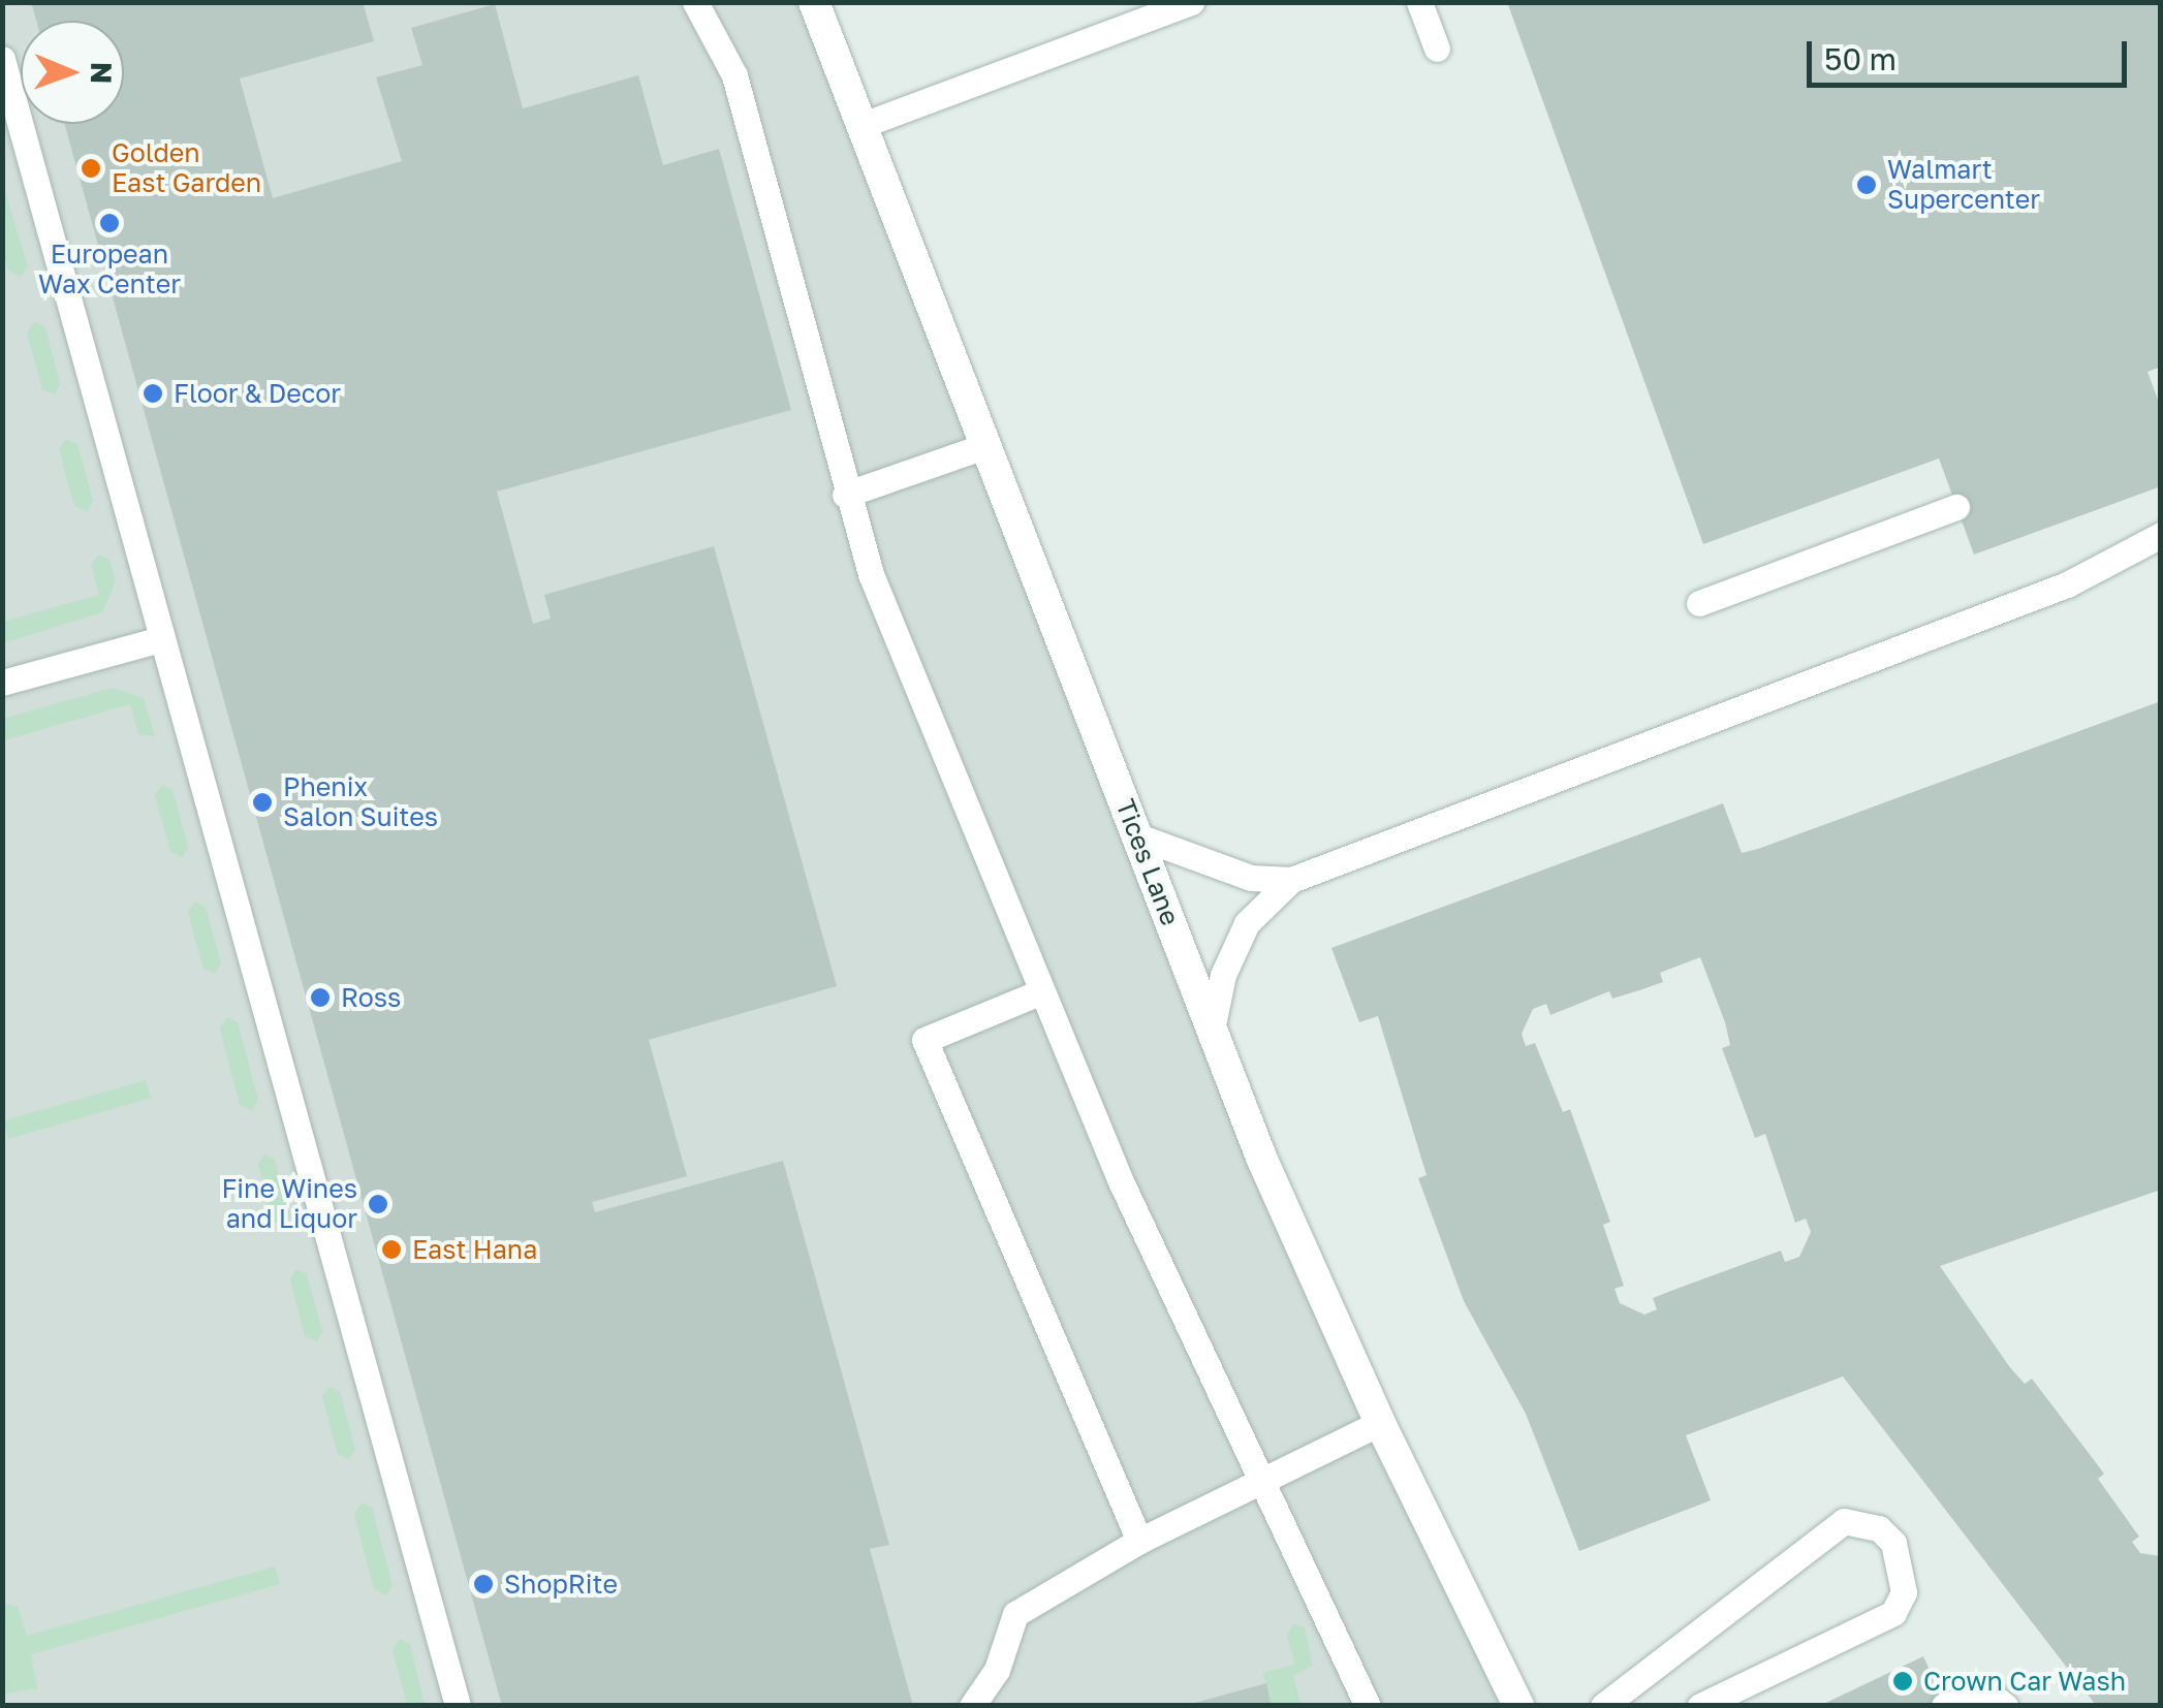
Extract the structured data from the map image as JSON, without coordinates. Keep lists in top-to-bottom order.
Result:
{
  "streets": {
    "street": ["Tices Lane"]
  },
  "places": [
    "Golden East Garden",
    "Walmart Supercenter",
    "European Wax Center",
    "Floor & Decor",
    "Phenix Salon Suites",
    "Ross",
    "Fine Wines and Liquor",
    "East Hana",
    "ShopRite",
    "Crown Car Wash"
  ],
  "scale_bar": "50 m",
  "north": "right"
}
